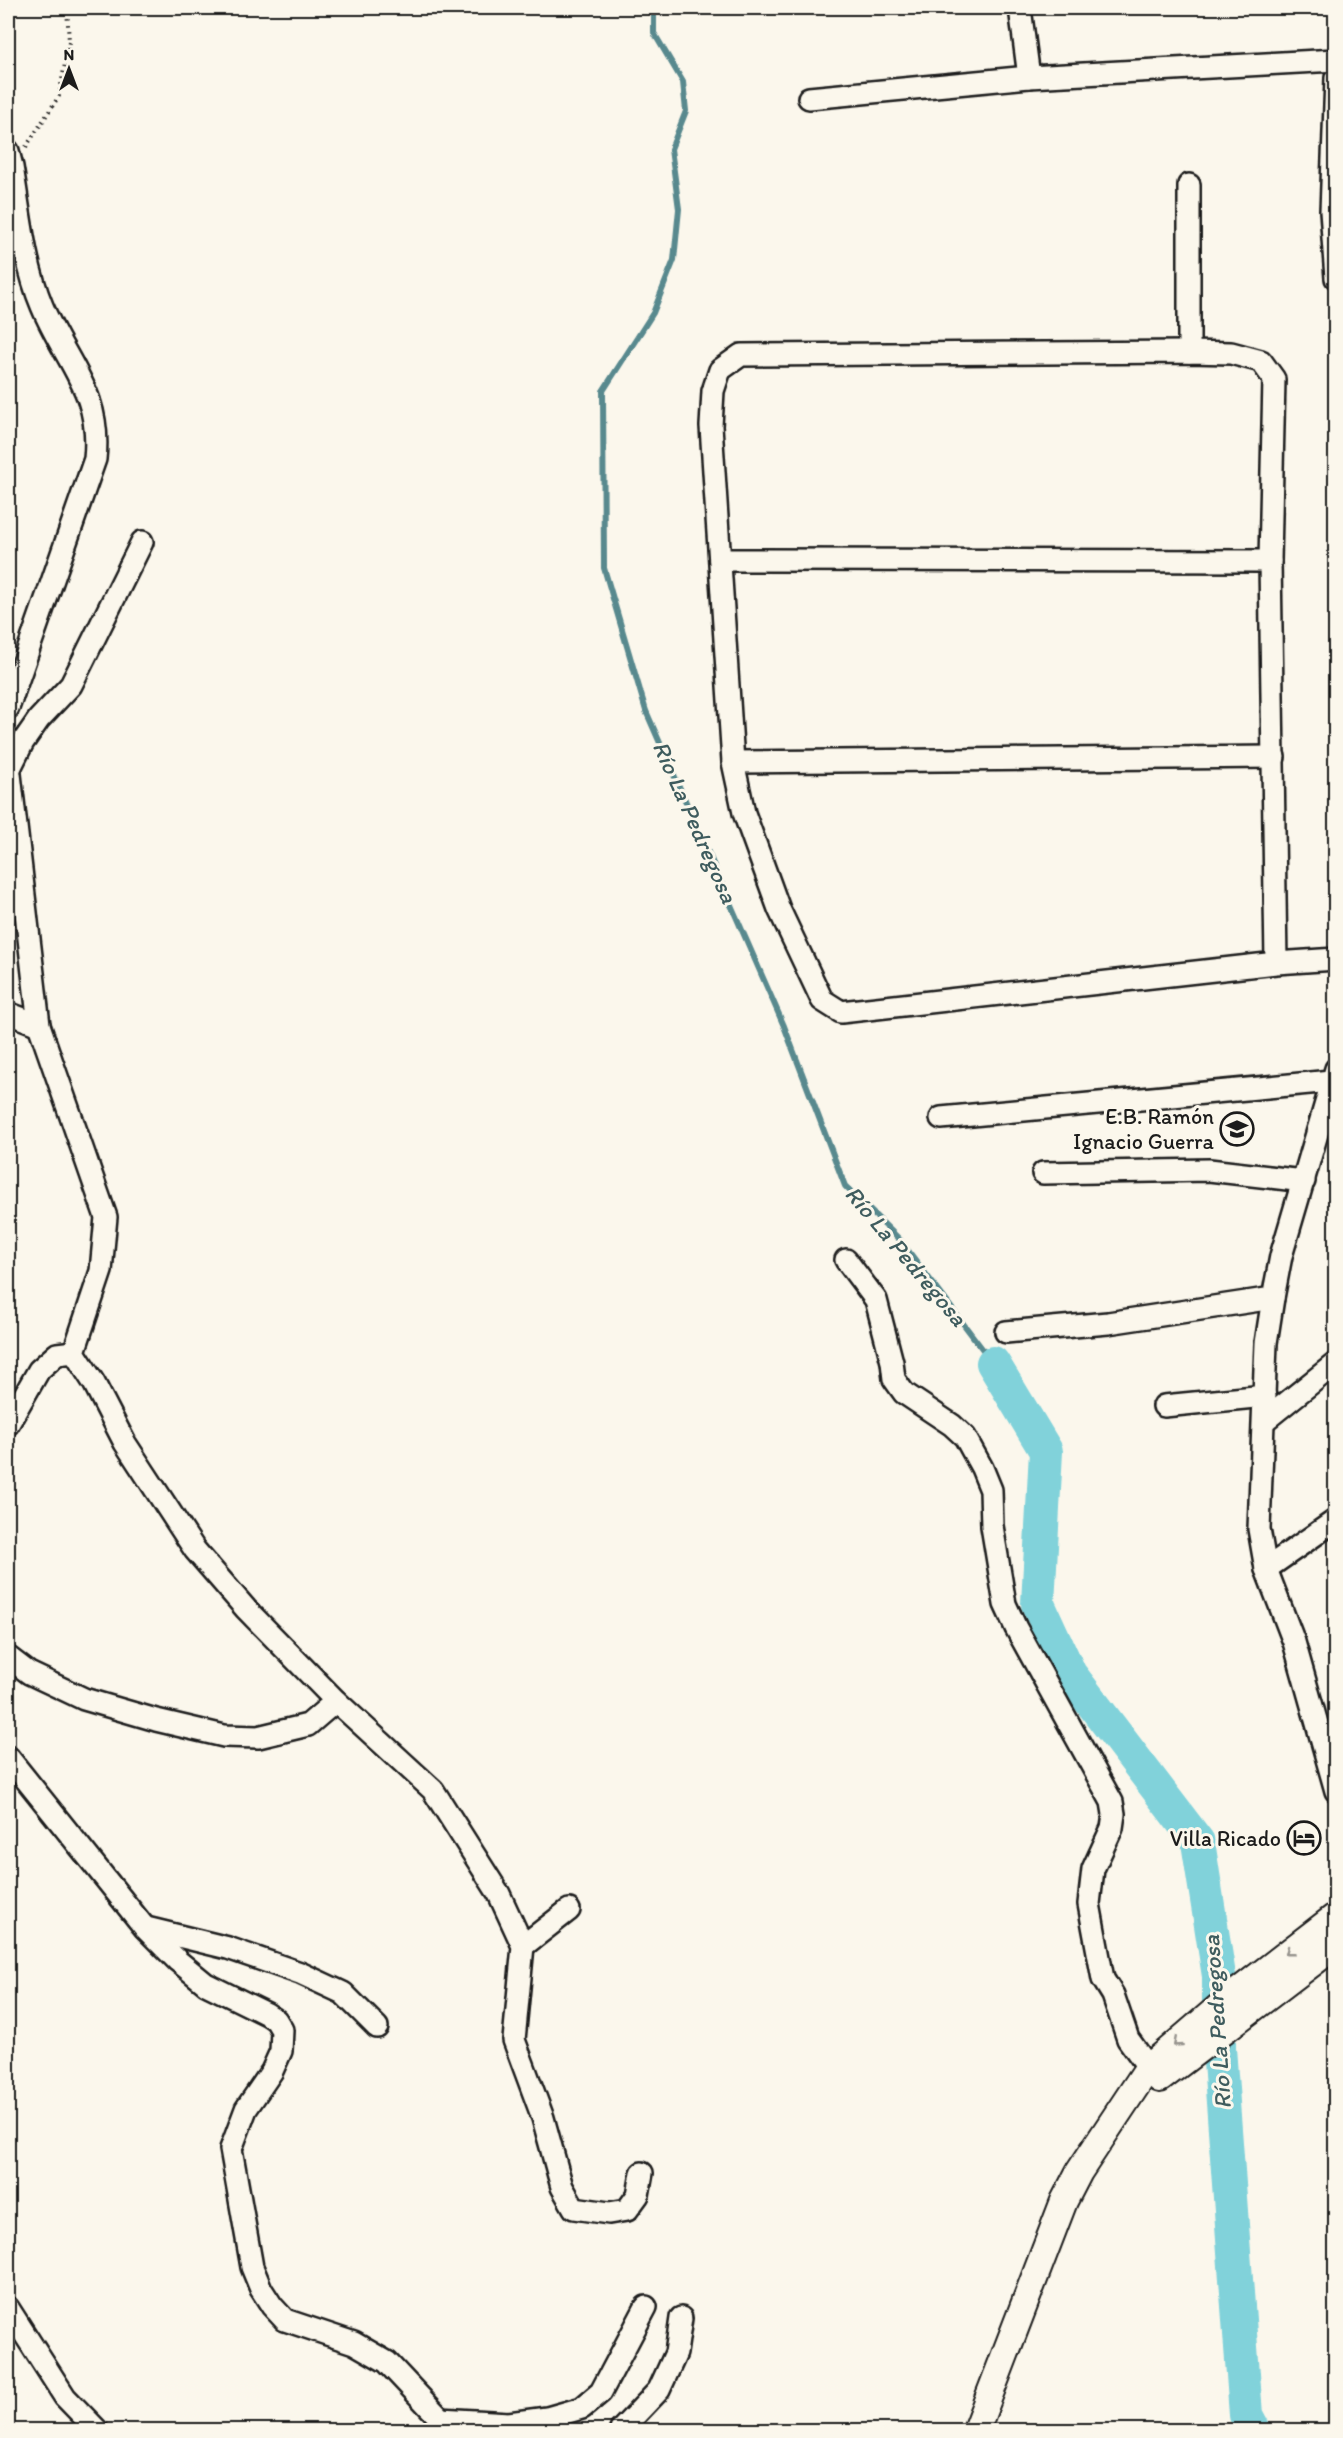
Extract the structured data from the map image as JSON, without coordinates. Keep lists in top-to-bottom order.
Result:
{
  "water": ["Río La Pedregosa"],
  "places": {
    "school or university": ["E.B. Ramón Ignacio Guerra"],
    "hotel": ["Villa Ricado"]
  },
  "north": "top"
}
